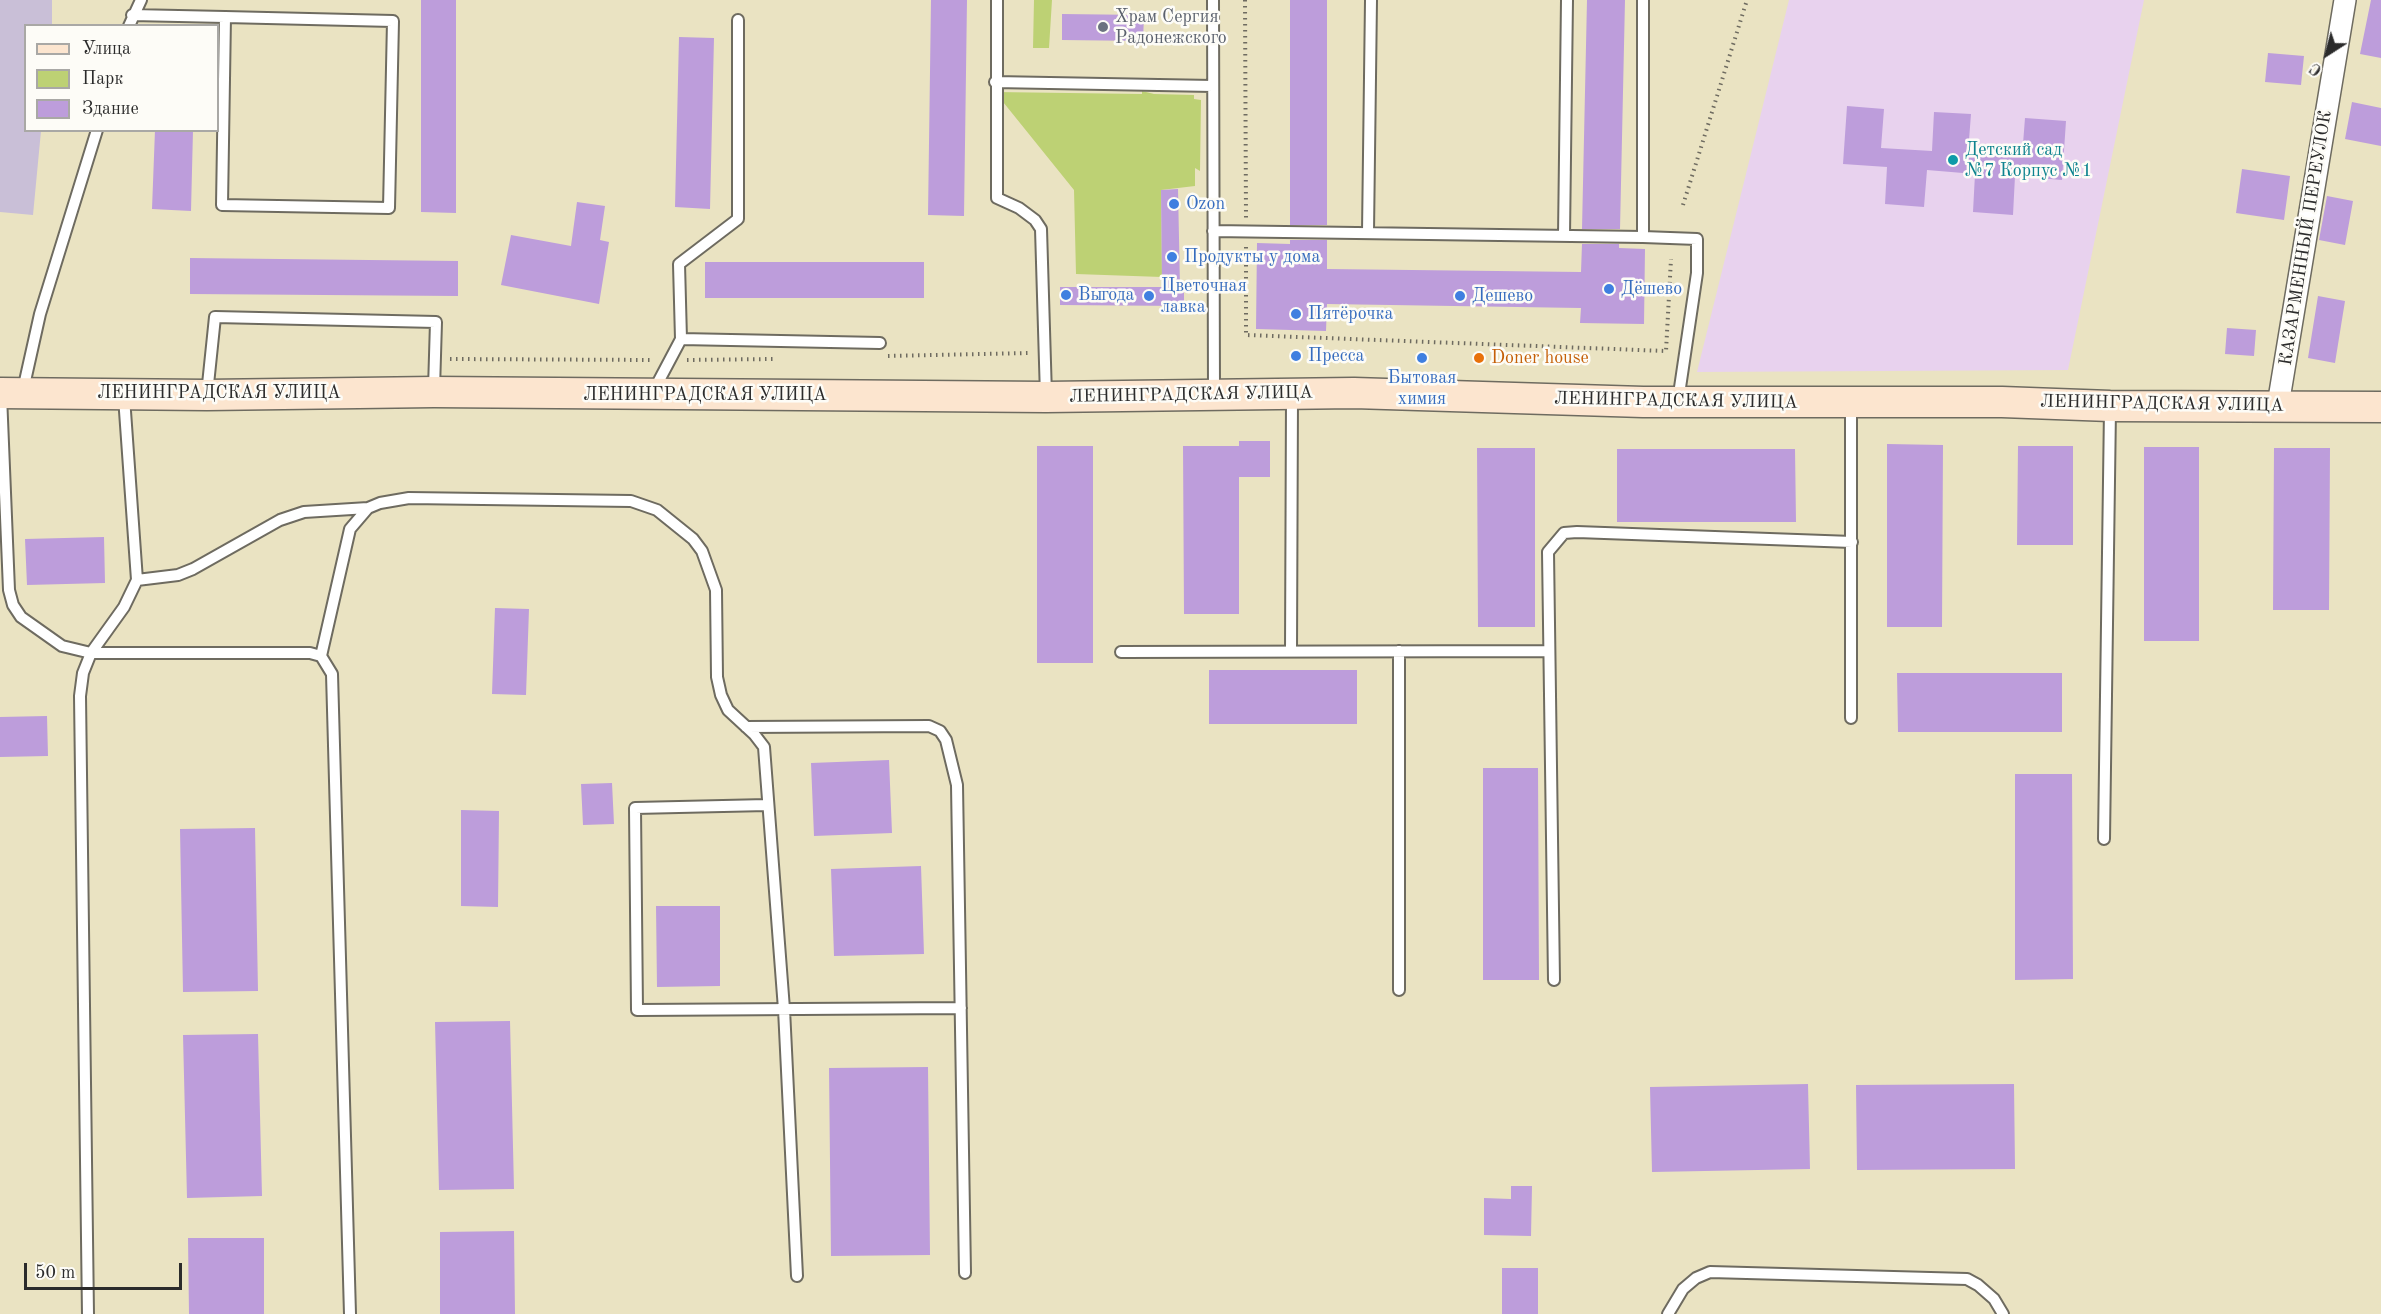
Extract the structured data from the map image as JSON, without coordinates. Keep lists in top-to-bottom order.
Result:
{
  "streets": {
    "street": ["КАЗАРМЕННЫЙ ПЕРЕУЛОК", "ЛЕНИНГРАДСКАЯ УЛИЦА"]
  },
  "crossings": [
    ["КАЗАРМЕННЫЙ ПЕРЕУЛОК", "ЛЕНИНГРАДСКАЯ УЛИЦА"]
  ],
  "places": [
    "Храм Сергия Радонежского",
    "Детский сад №7 Корпус №1",
    "Ozon",
    "Продукты у дома",
    "Дёшево",
    "Выгода",
    "Цветочная лавка",
    "Дешево",
    "Пятёрочка",
    "Пресса",
    "Бытовая химия",
    "Doner house"
  ],
  "legend": ["Улица", "Парк", "Здание"],
  "scale_bar": "50 m",
  "north": "bottom left"
}
